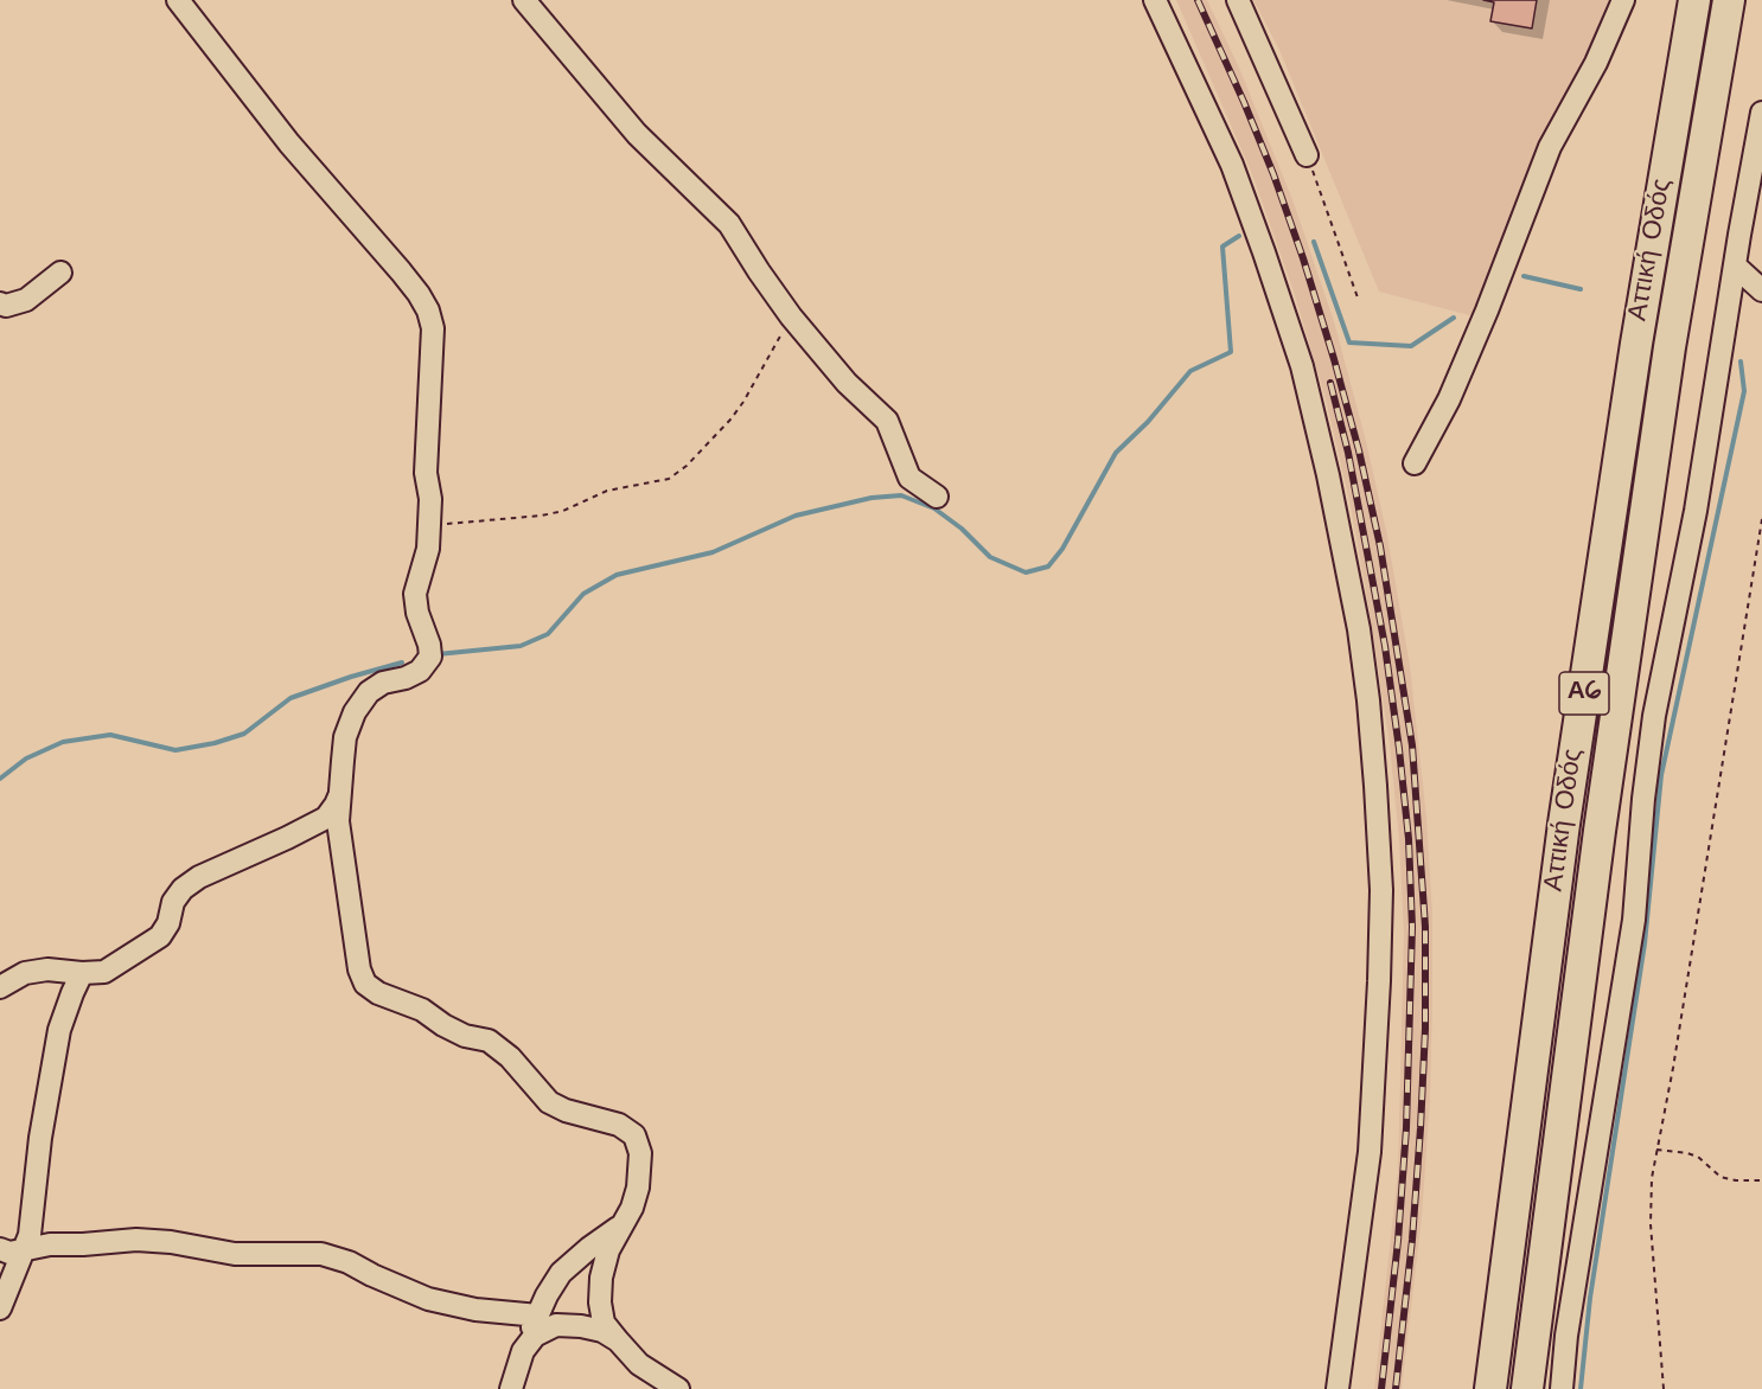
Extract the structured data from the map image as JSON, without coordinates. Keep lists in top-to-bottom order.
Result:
{
  "streets": {
    "highway": ["Αττική Οδός", "Α6"]
  }
}
